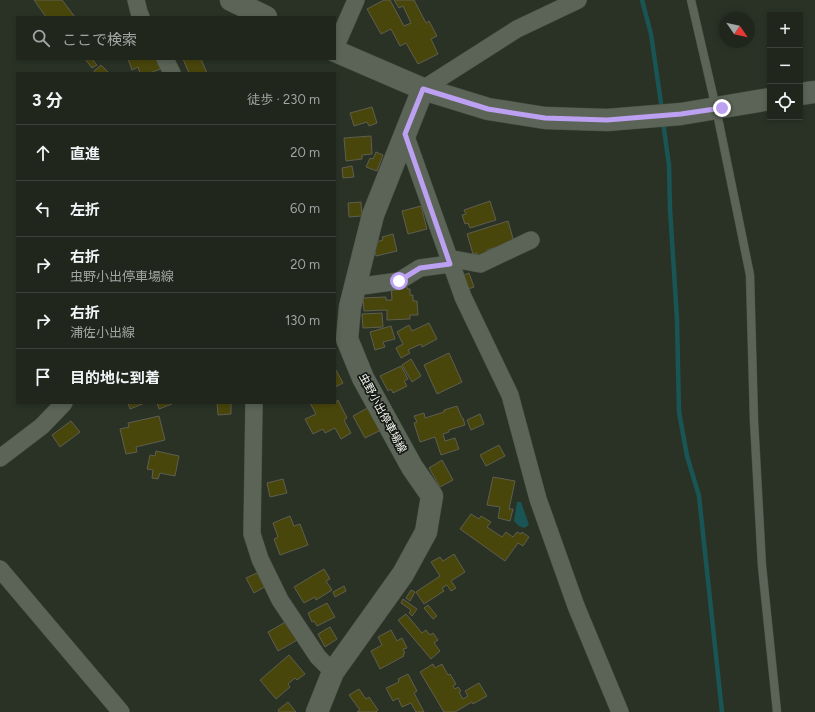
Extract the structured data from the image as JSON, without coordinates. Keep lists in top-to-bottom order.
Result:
{
  "streets": {
    "main road": ["虫野小出停車場線"]
  },
  "north": "bottom right",
  "page": {
    "map_buttons": ["+", "−"],
    "search": "ここで検索",
    "heading": ["3 分", "徒歩 · 230 m"],
    "list": [
      ["直進", "20 m"],
      ["左折", "60 m"],
      ["右折", "虫野小出停車場線", "20 m"],
      ["右折", "浦佐小出線", "130 m"],
      "目的地に到着"
    ]
  }
}
